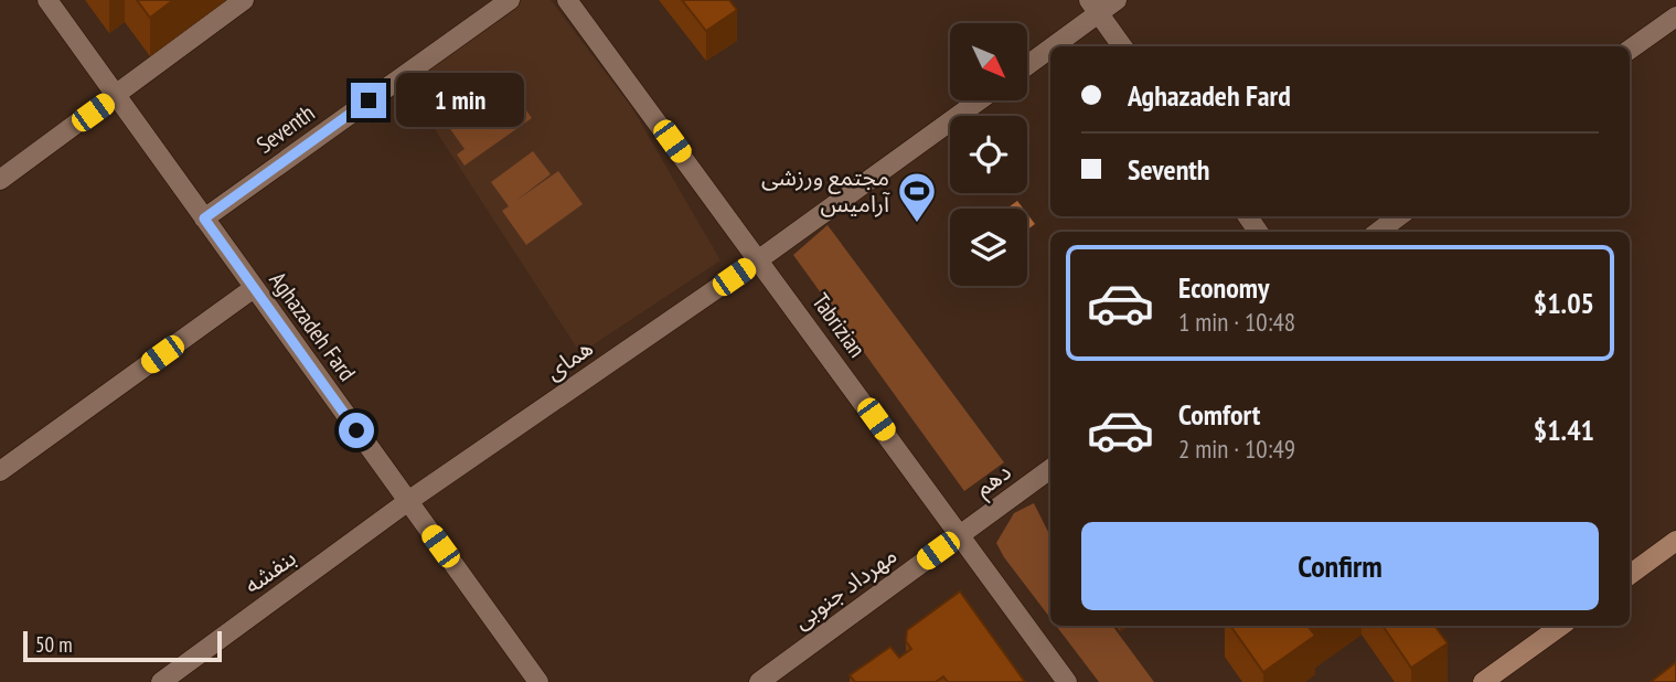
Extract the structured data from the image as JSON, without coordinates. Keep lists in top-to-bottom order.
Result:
{
  "streets": {
    "street": [
      "Seventh",
      "Tabrizian",
      "Aghazadeh Fard",
      "همای",
      "دهم",
      "بنفشه",
      "مهرداد جنوبی"
    ]
  },
  "crossings": [
    ["Seventh", "Aghazadeh Fard"],
    ["Tabrizian", "همای"],
    ["Tabrizian", "دهم"],
    ["Tabrizian", "مهرداد جنوبی"],
    ["Aghazadeh Fard", "همای"],
    ["Aghazadeh Fard", "بنفشه"],
    ["همای", "بنفشه"],
    ["دهم", "مهرداد جنوبی"]
  ],
  "places": {
    "sports": ["مجتمع ورزشی آرامیس"]
  },
  "scale_bar": "50 m",
  "north": "bottom right",
  "page": {
    "banner": ["Aghazadeh Fard", "Seventh"],
    "bubble": "1 min",
    "list": [
      {
        "name": "Economy",
        "note": "1 min · 10:48",
        "value": "$1.05"
      },
      {
        "name": "Comfort",
        "note": "2 min · 10:49",
        "value": "$1.41"
      }
    ],
    "buttons": "Confirm",
    "scale": "50 m"
  }
}
